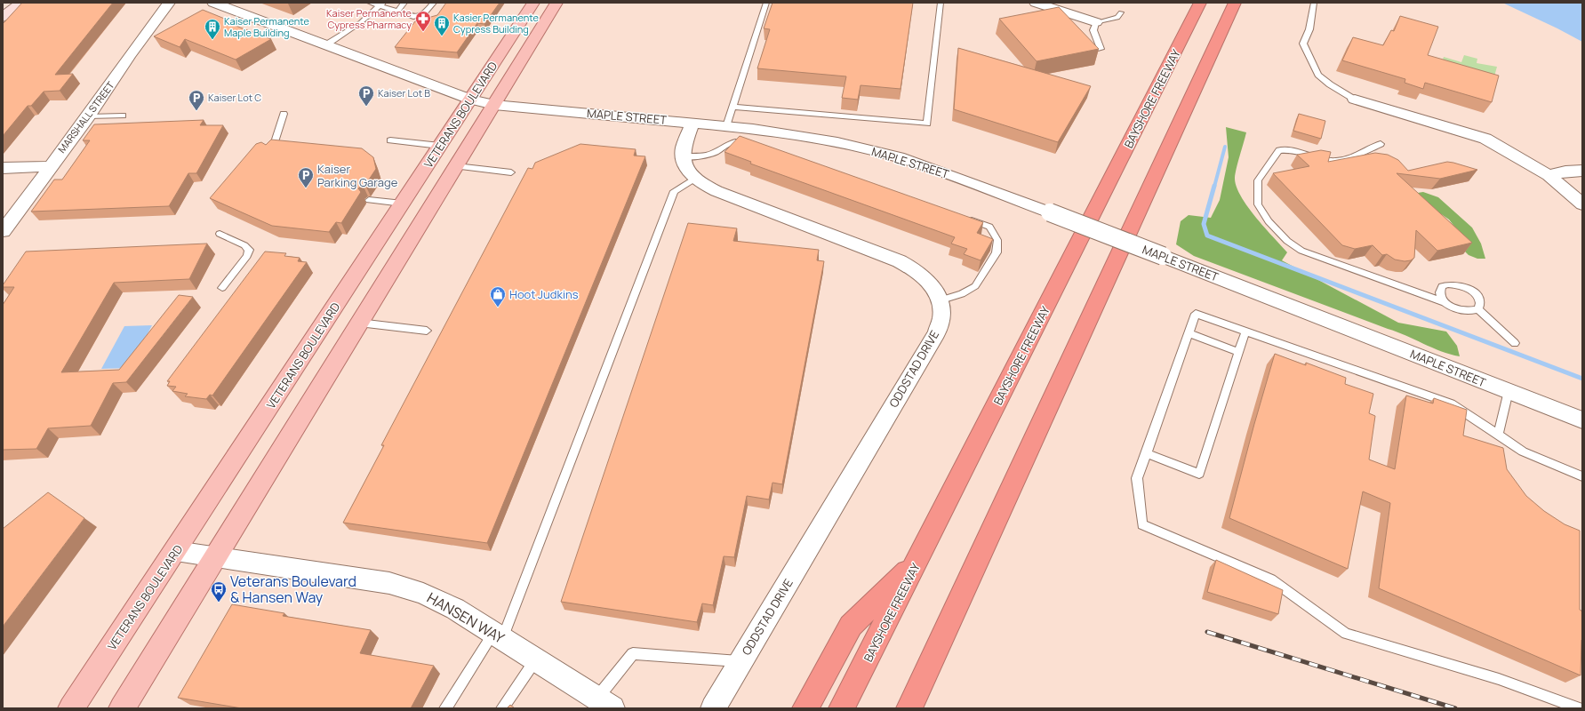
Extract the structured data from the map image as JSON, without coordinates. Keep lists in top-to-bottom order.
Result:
{
  "streets": {
    "highway": ["BAYSHORE FREEWAY"],
    "main road": ["VETERANS BOULEVARD"],
    "street": [
      "MAPLE STREET",
      "MARSHALL STREET",
      "ODDSTAD DRIVE",
      "HANSEN WAY"
    ]
  },
  "crossings": [
    ["VETERANS BOULEVARD", "MAPLE STREET"],
    ["VETERANS BOULEVARD", "HANSEN WAY"],
    ["MAPLE STREET", "ODDSTAD DRIVE"]
  ],
  "places": {
    "pharmacy": ["Kaiser Permanente Cypress Pharmacy"],
    "building": ["Kasier Permanente Cypress Building", "Kaiser Permanente Maple Building"],
    "parking": ["Kaiser Lot B", "Kaiser Lot C", "Kaiser Parking Garage"],
    "shop": ["Hoot Judkins"],
    "bus stop": ["Veterans Boulevard & Hansen Way"]
  }
}
